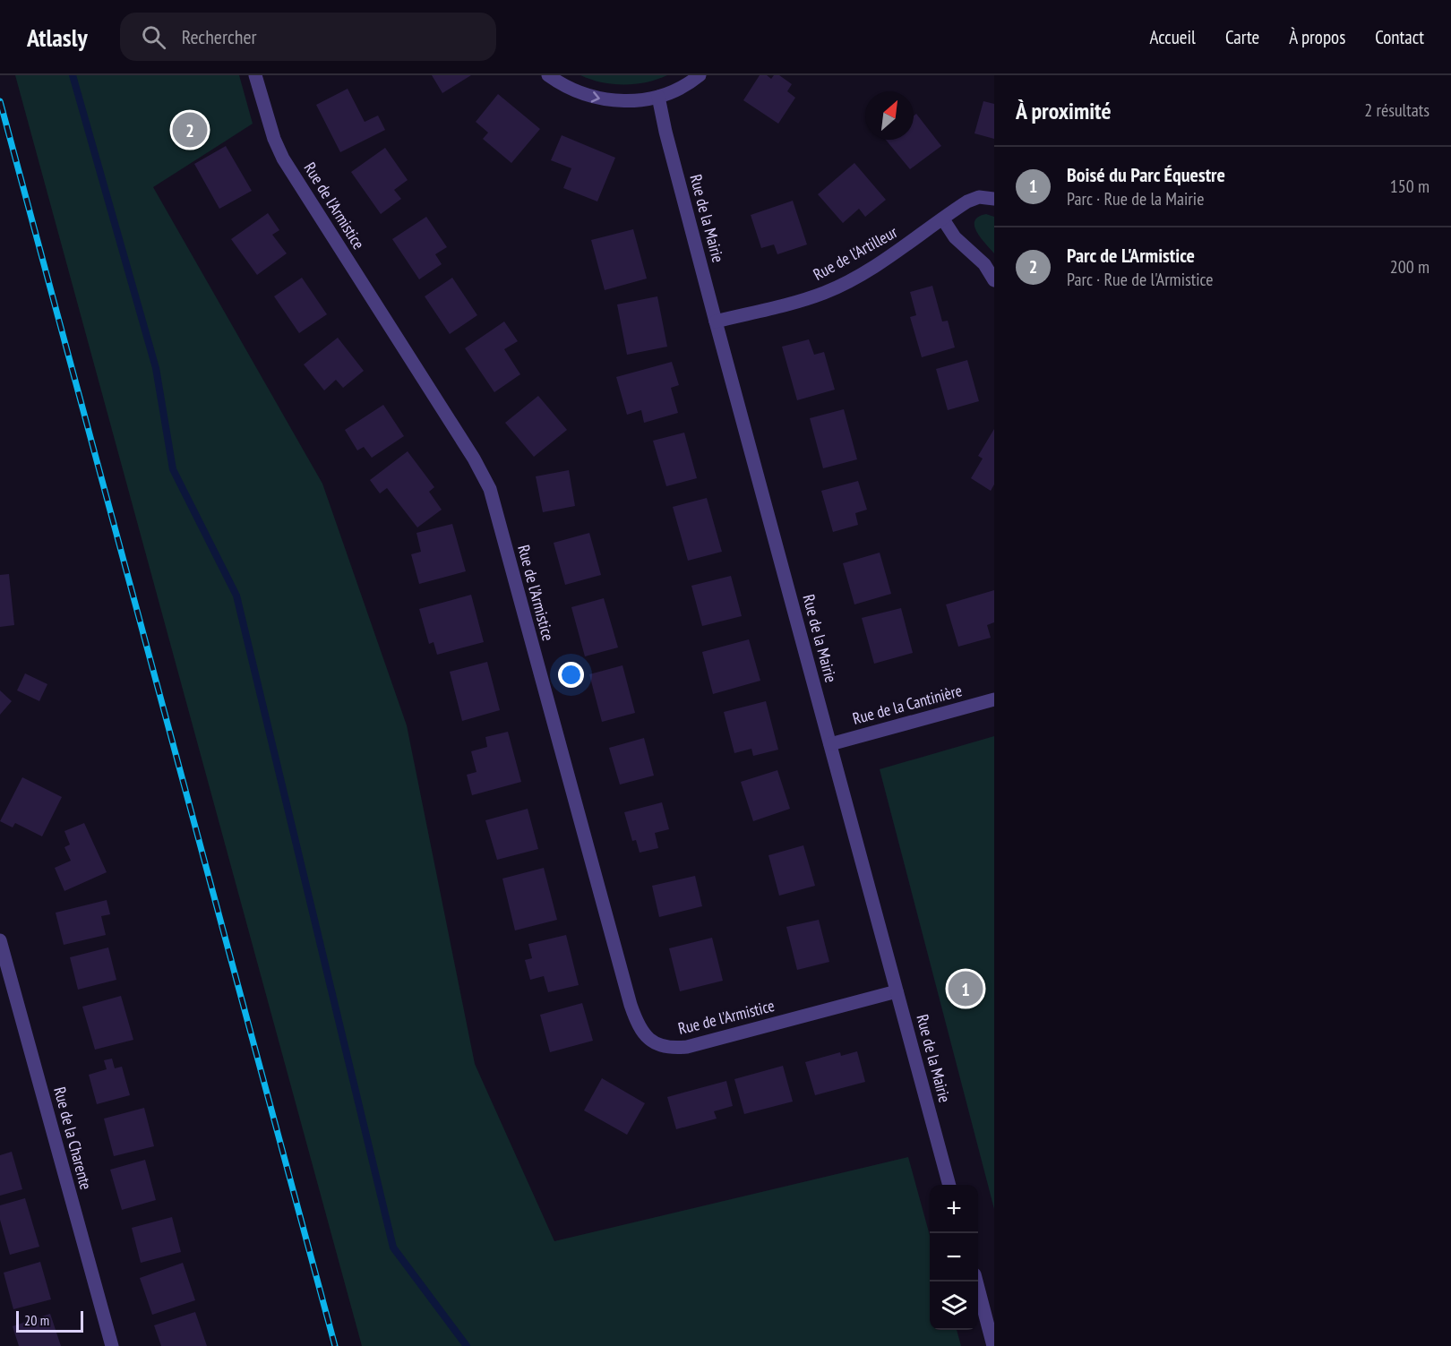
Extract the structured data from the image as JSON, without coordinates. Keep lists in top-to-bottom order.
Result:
{
  "streets": {
    "street": [
      "Rue de l'Armistice",
      "Rue de la Mairie",
      "Rue de l'Artilleur",
      "Rue de la Cantinière",
      "Rue de la Charente"
    ]
  },
  "crossings": [
    ["Rue de l'Armistice", "Rue de la Mairie"],
    ["Rue de la Mairie", "Rue de l'Artilleur"],
    ["Rue de la Mairie", "Rue de la Cantinière"]
  ],
  "scale_bar": "20 m",
  "north": "top right",
  "page": {
    "header": "Atlasly",
    "search": "Rechercher",
    "nav": [
      "Accueil",
      "Carte",
      "À propos",
      "Contact"
    ],
    "heading": ["À proximité", "2 résultats"],
    "pins": ["2", "1"],
    "list": [
      {
        "mark": "1",
        "name": "Boisé du Parc Équestre",
        "note": "Parc · Rue de la Mairie",
        "value": "150 m"
      },
      {
        "mark": "2",
        "name": "Parc de L'Armistice",
        "note": "Parc · Rue de l'Armistice",
        "value": "200 m"
      }
    ],
    "map_buttons": ["+", "−"],
    "scale": "20 m"
  }
}
